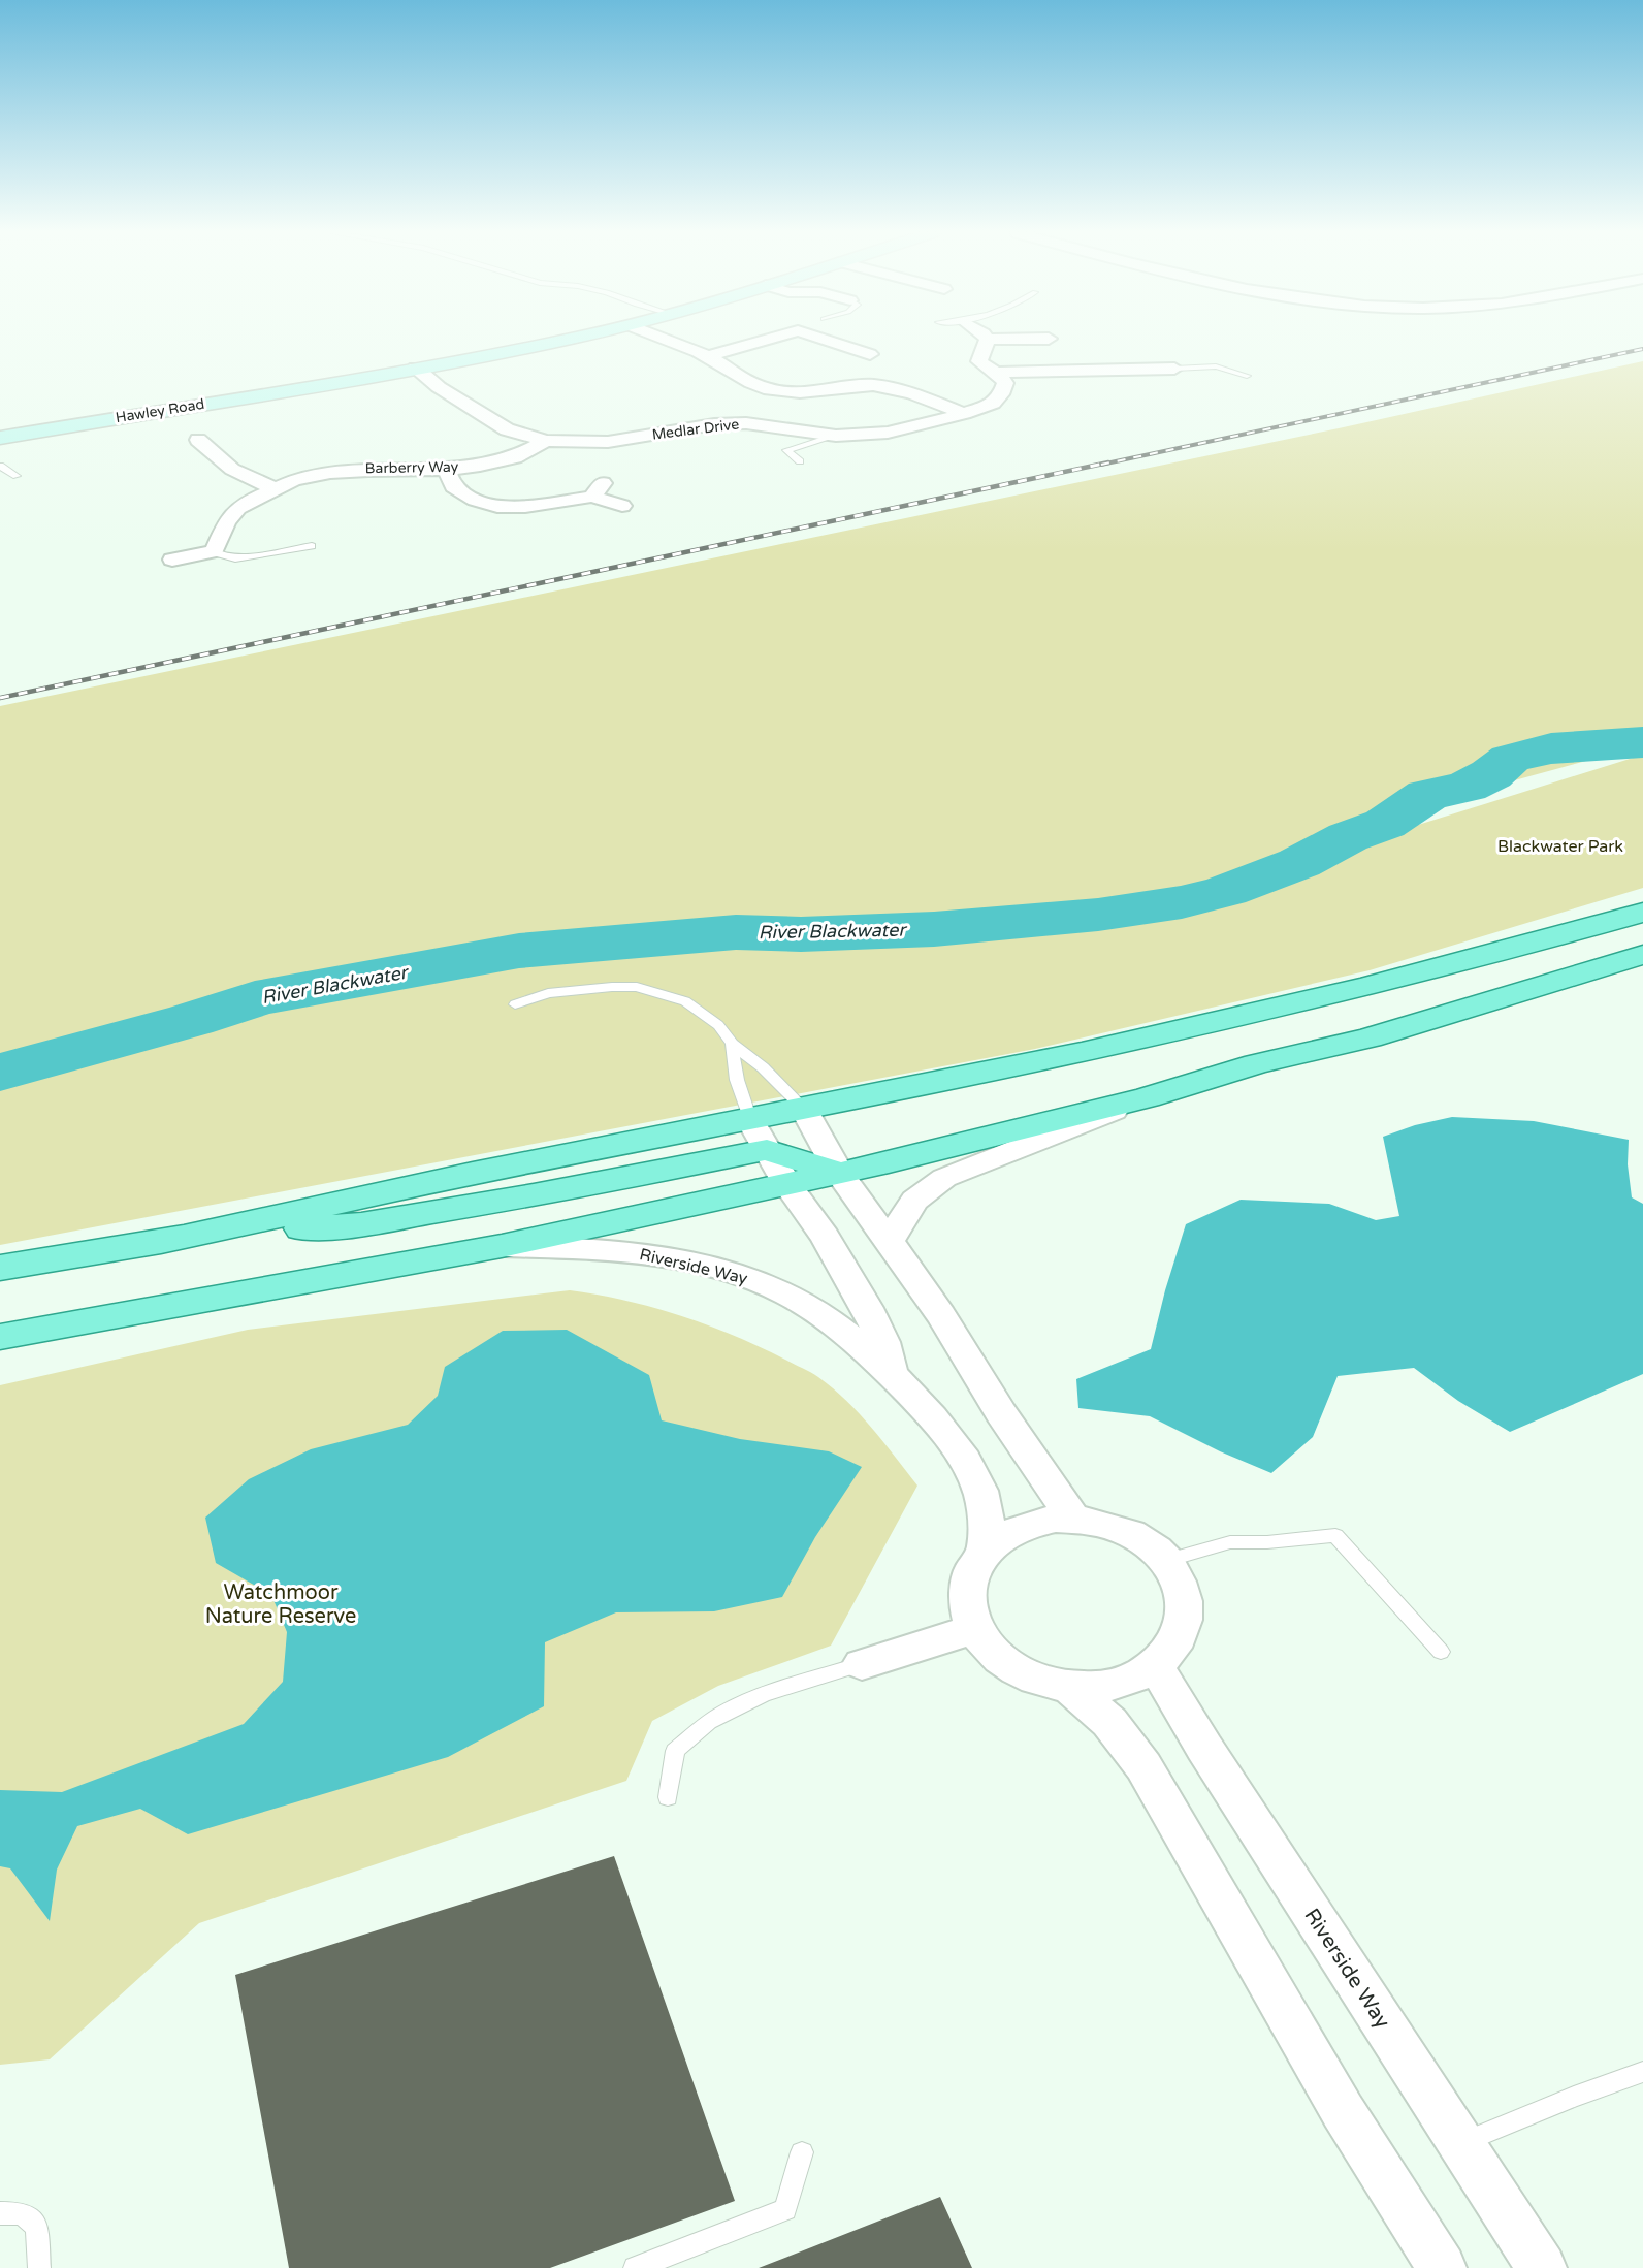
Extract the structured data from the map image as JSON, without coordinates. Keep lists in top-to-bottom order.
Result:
{
  "streets": {
    "main road": ["Hawley Road"],
    "street": ["Medlar Drive", "Barberry Way", "Riverside Way"]
  },
  "crossings": [
    ["Hawley Road", "Medlar Drive"],
    ["Medlar Drive", "Barberry Way"]
  ],
  "water": ["River Blackwater"],
  "parks": ["Blackwater Park", "Watchmoor Nature Reserve"]
}
